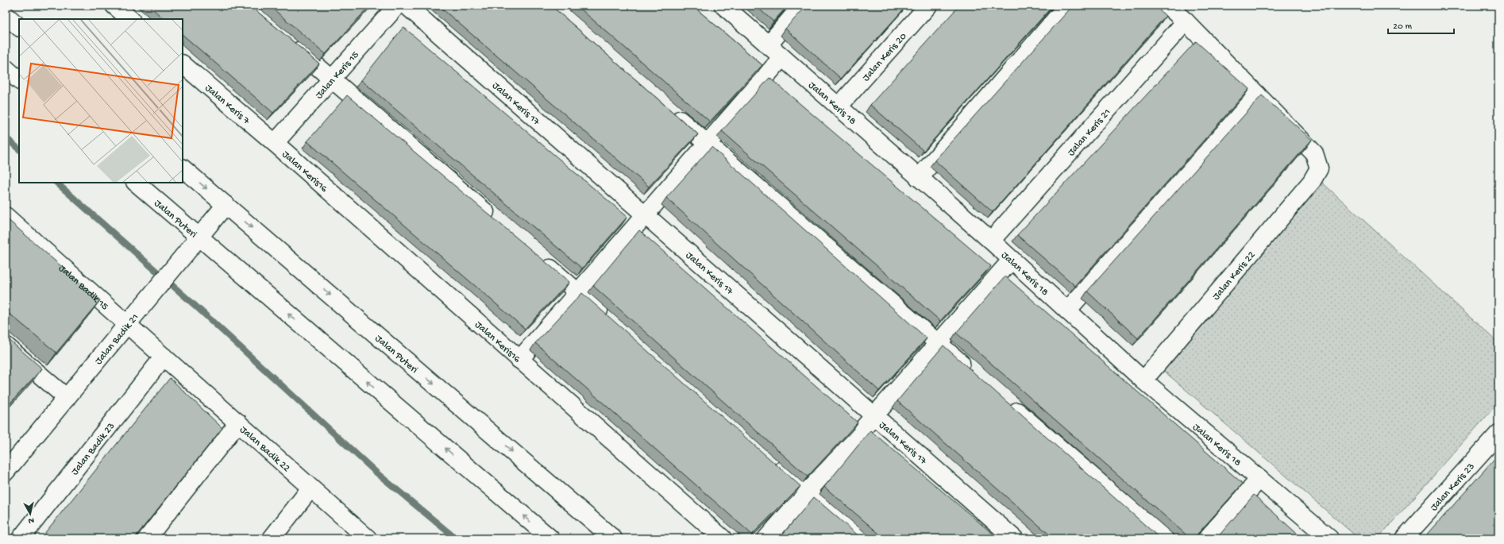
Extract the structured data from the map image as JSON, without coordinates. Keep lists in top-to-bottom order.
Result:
{
  "streets": {
    "street": [
      "Jalan Keris 20",
      "Jalan Keris 15",
      "Jalan Keris 18",
      "Jalan Keris 17",
      "Jalan Keris 7",
      "Jalan Keris 21",
      "Jalan Keris16",
      "Jalan Puteri",
      "Jalan Keris 22",
      "Jalan Badik 15",
      "Jalan Badik 21",
      "Jalan Badik 23",
      "Jalan Badik 22",
      "Jalan Keris 23"
    ]
  },
  "crossings": [
    ["Jalan Keris 20", "Jalan Keris 18"],
    ["Jalan Keris 15", "Jalan Keris 7"],
    ["Jalan Keris 15", "Jalan Keris16"],
    ["Jalan Keris 18", "Jalan Keris 21"],
    ["Jalan Keris 18", "Jalan Keris 22"],
    ["Jalan Keris 7", "Jalan Keris16"],
    ["Jalan Puteri", "Jalan Badik 21"],
    ["Jalan Badik 15", "Jalan Badik 21"],
    ["Jalan Badik 15", "Jalan Badik 23"],
    ["Jalan Badik 15", "Jalan Badik 22"],
    ["Jalan Badik 23", "Jalan Badik 22"]
  ],
  "scale_bar": "20 m",
  "north": "bottom"
}
